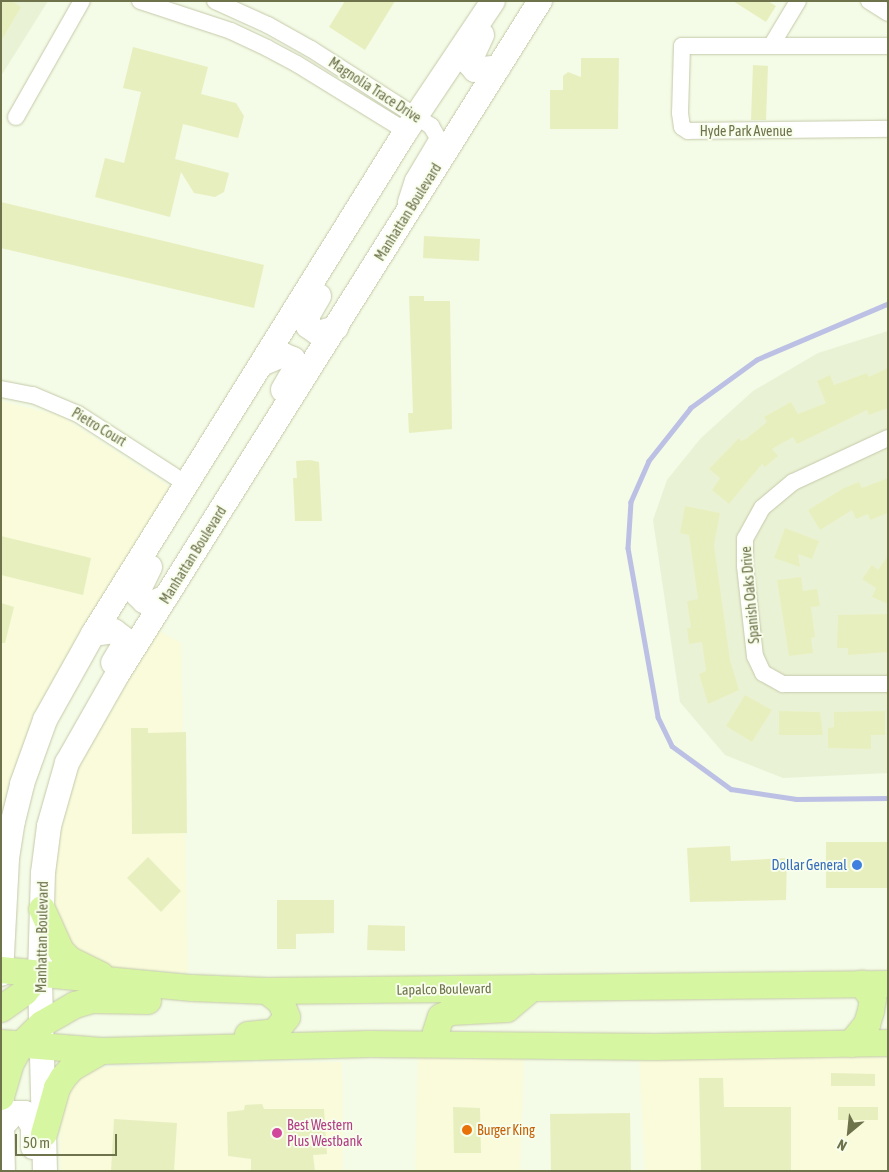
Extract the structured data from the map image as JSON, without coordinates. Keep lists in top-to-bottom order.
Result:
{
  "streets": {
    "main road": ["Lapalco Boulevard"],
    "street": [
      "Magnolia Trace Drive",
      "Hyde Park Avenue",
      "Manhattan Boulevard",
      "Pietro Court",
      "Spanish Oaks Drive"
    ]
  },
  "crossings": [
    ["Magnolia Trace Drive", "Manhattan Boulevard"],
    ["Manhattan Boulevard", "Lapalco Boulevard"]
  ],
  "places": ["Dollar General", "Burger King", "Best Western Plus Westbank"],
  "scale_bar": "50 m",
  "north": "bottom left"
}
